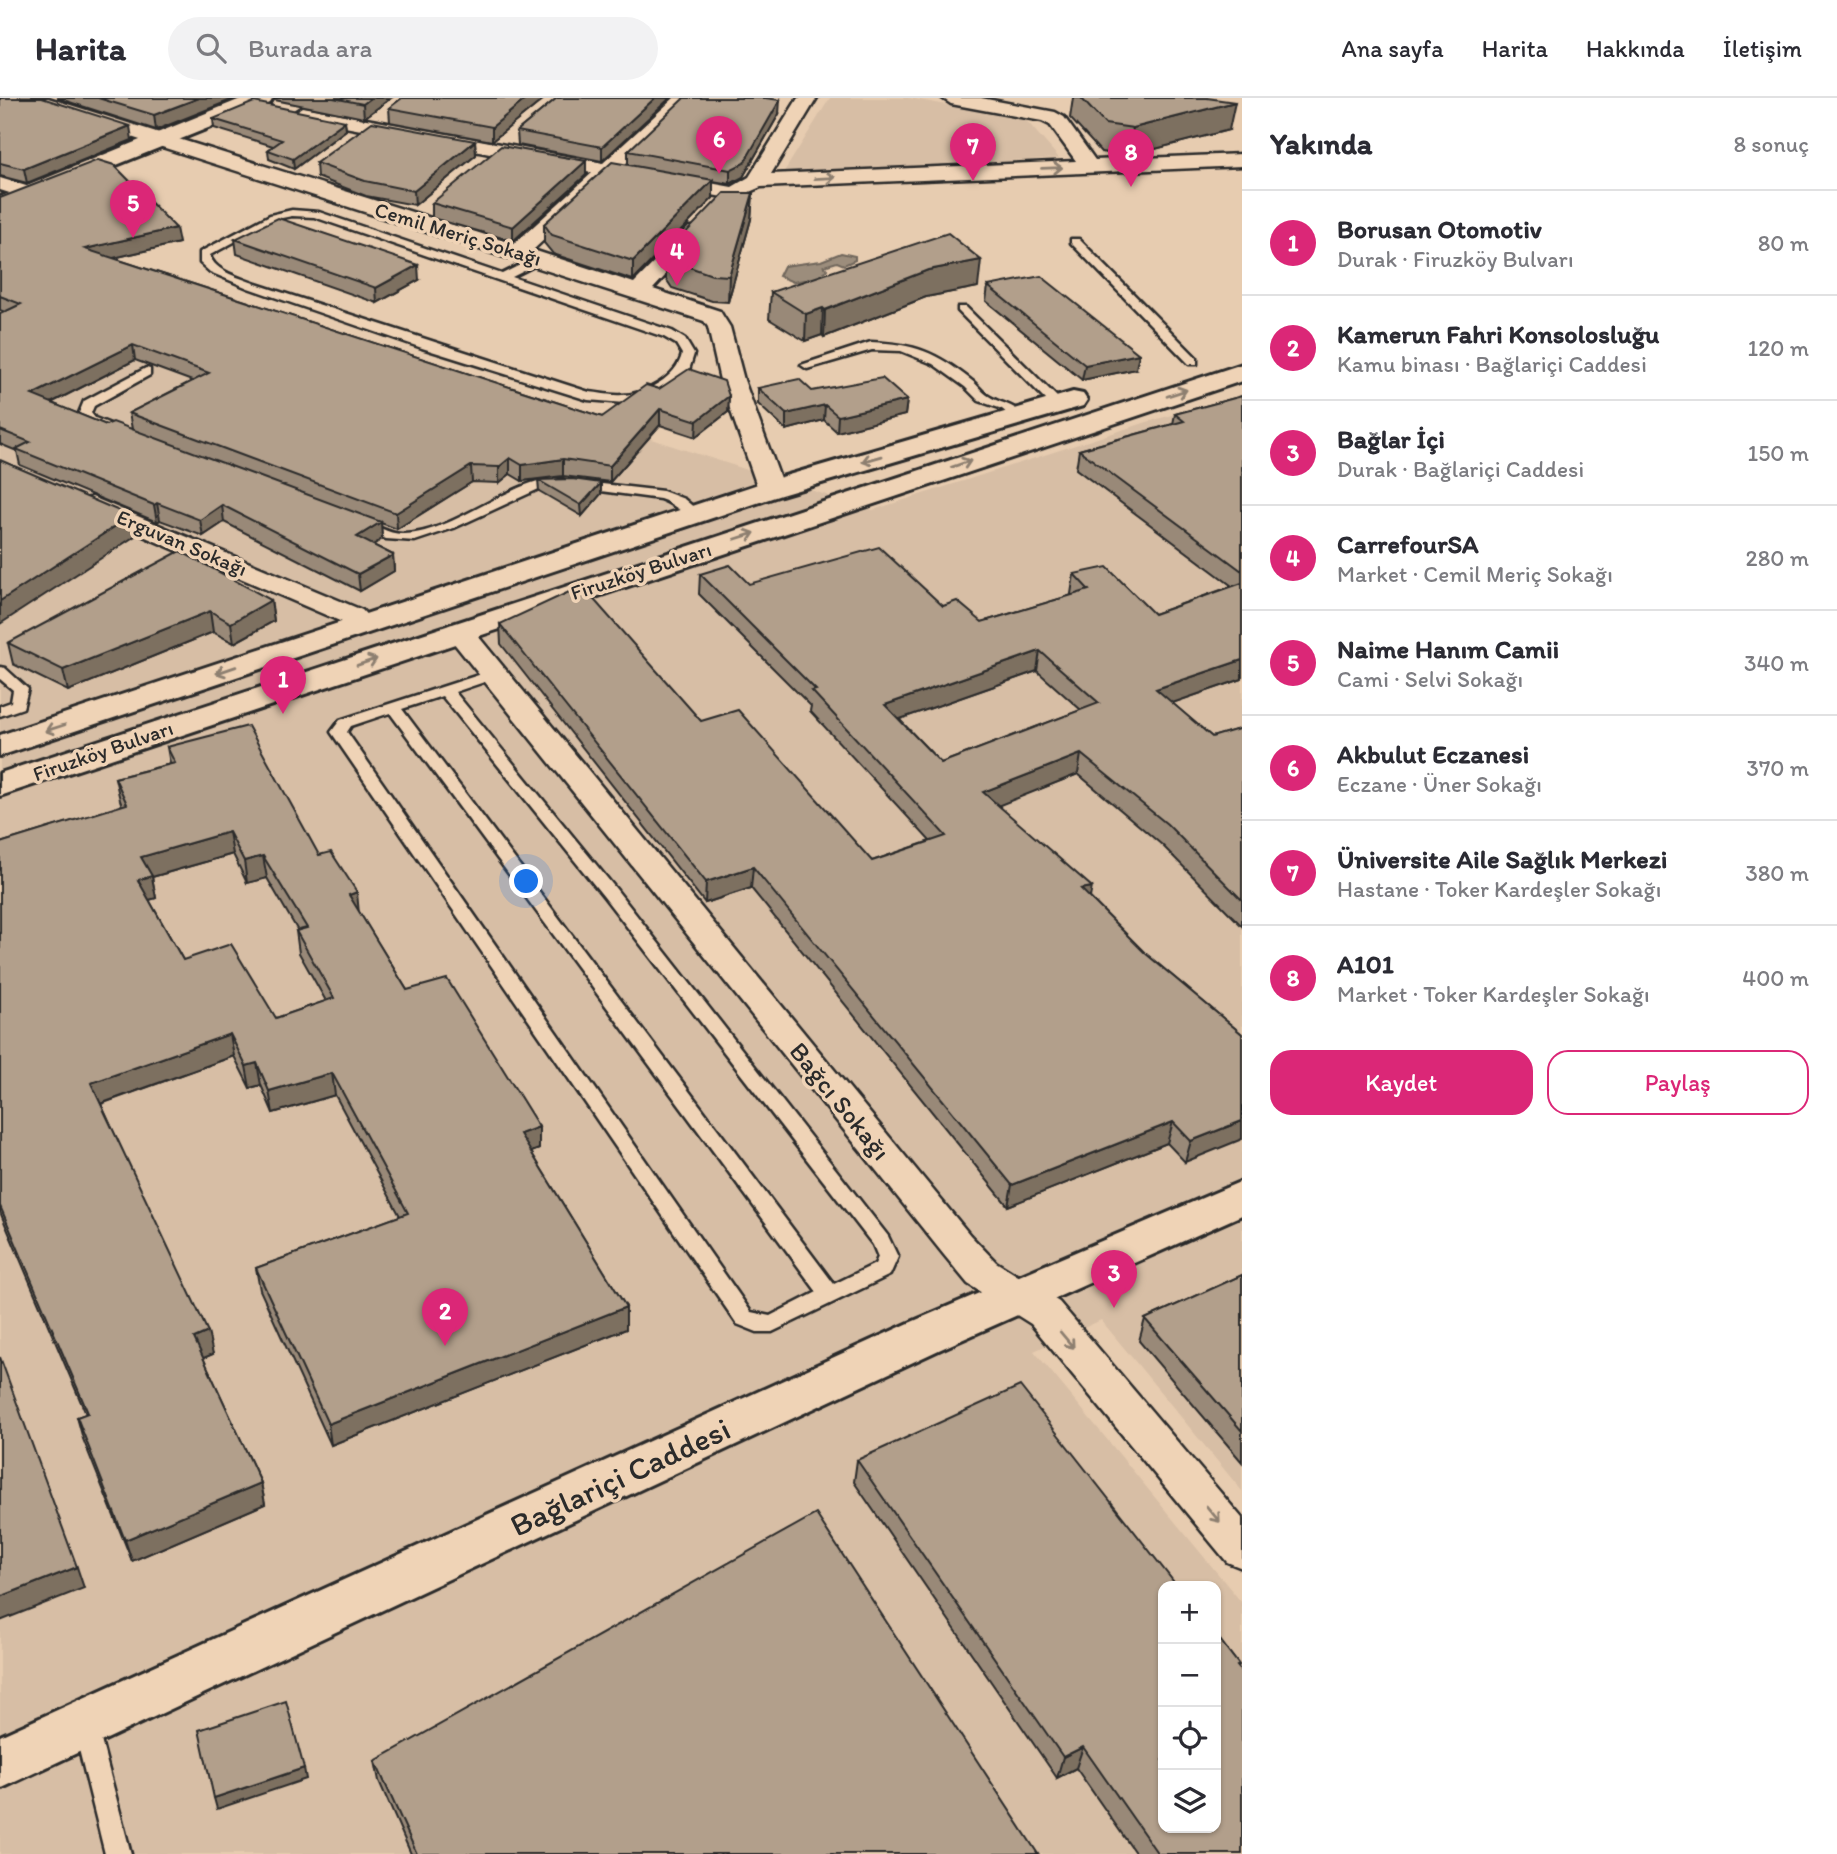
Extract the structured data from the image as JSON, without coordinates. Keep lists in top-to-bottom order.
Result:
{
  "streets": {
    "main road": ["Firuzköy Bulvarı", "Bağlariçi Caddesi"],
    "street": ["Cemil Meriç Sokağı", "Erguvan Sokağı", "Bağcı Sokağı"]
  },
  "crossings": [
    ["Cemil Meriç Sokağı", "Firuzköy Bulvarı"],
    ["Erguvan Sokağı", "Firuzköy Bulvarı"],
    ["Firuzköy Bulvarı", "Bağcı Sokağı"],
    ["Bağcı Sokağı", "Bağlariçi Caddesi"]
  ],
  "page": {
    "header": "Harita",
    "search": "Burada ara",
    "nav": [
      "Ana sayfa",
      "Harita",
      "Hakkında",
      "İletişim"
    ],
    "heading": ["Yakında", "8 sonuç"],
    "pins": [
      "6",
      "7",
      "8",
      "5",
      "4",
      "1",
      "3",
      "2"
    ],
    "list": [
      {
        "mark": "1",
        "name": "Borusan Otomotiv",
        "note": "Durak · Firuzköy Bulvarı",
        "value": "80 m"
      },
      {
        "mark": "2",
        "name": "Kamerun Fahri Konsolosluğu",
        "note": "Kamu binası · Bağlariçi Caddesi",
        "value": "120 m"
      },
      {
        "mark": "3",
        "name": "Bağlar İçi",
        "note": "Durak · Bağlariçi Caddesi",
        "value": "150 m"
      },
      {
        "mark": "4",
        "name": "CarrefourSA",
        "note": "Market · Cemil Meriç Sokağı",
        "value": "280 m"
      },
      {
        "mark": "5",
        "name": "Naime Hanım Camii",
        "note": "Cami · Selvi Sokağı",
        "value": "340 m"
      },
      {
        "mark": "6",
        "name": "Akbulut Eczanesi",
        "note": "Eczane · Üner Sokağı",
        "value": "370 m"
      },
      {
        "mark": "7",
        "name": "Üniversite Aile Sağlık Merkezi",
        "note": "Hastane · Toker Kardeşler Sokağı",
        "value": "380 m"
      },
      {
        "mark": "8",
        "name": "A101",
        "note": "Market · Toker Kardeşler Sokağı",
        "value": "400 m"
      }
    ],
    "buttons": ["Kaydet", "Paylaş"],
    "map_buttons": ["+", "−"]
  }
}
